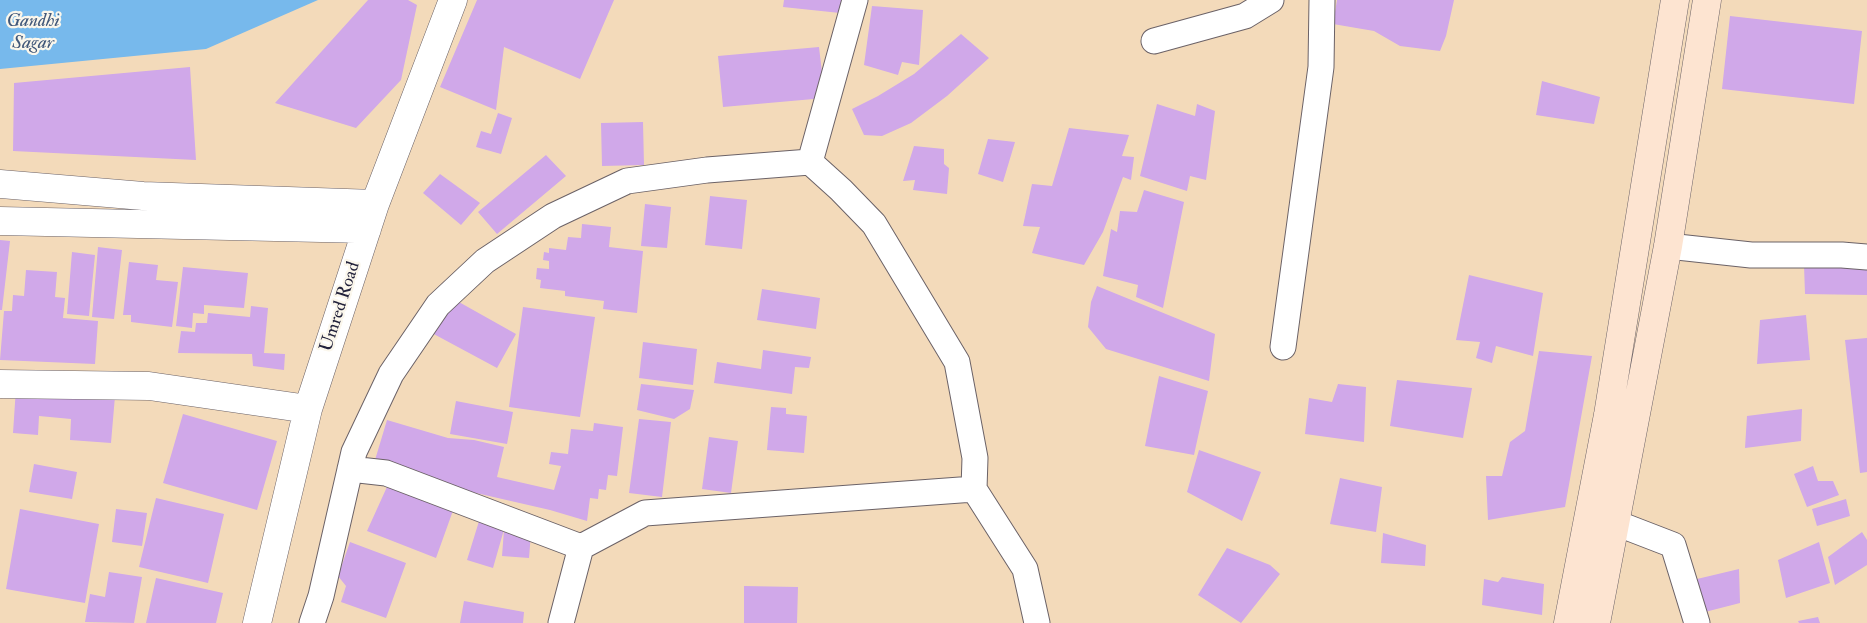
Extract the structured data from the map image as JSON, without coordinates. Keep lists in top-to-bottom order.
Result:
{
  "streets": {
    "street": ["Umred Road"]
  },
  "water": ["Gandhi Sagar"]
}
